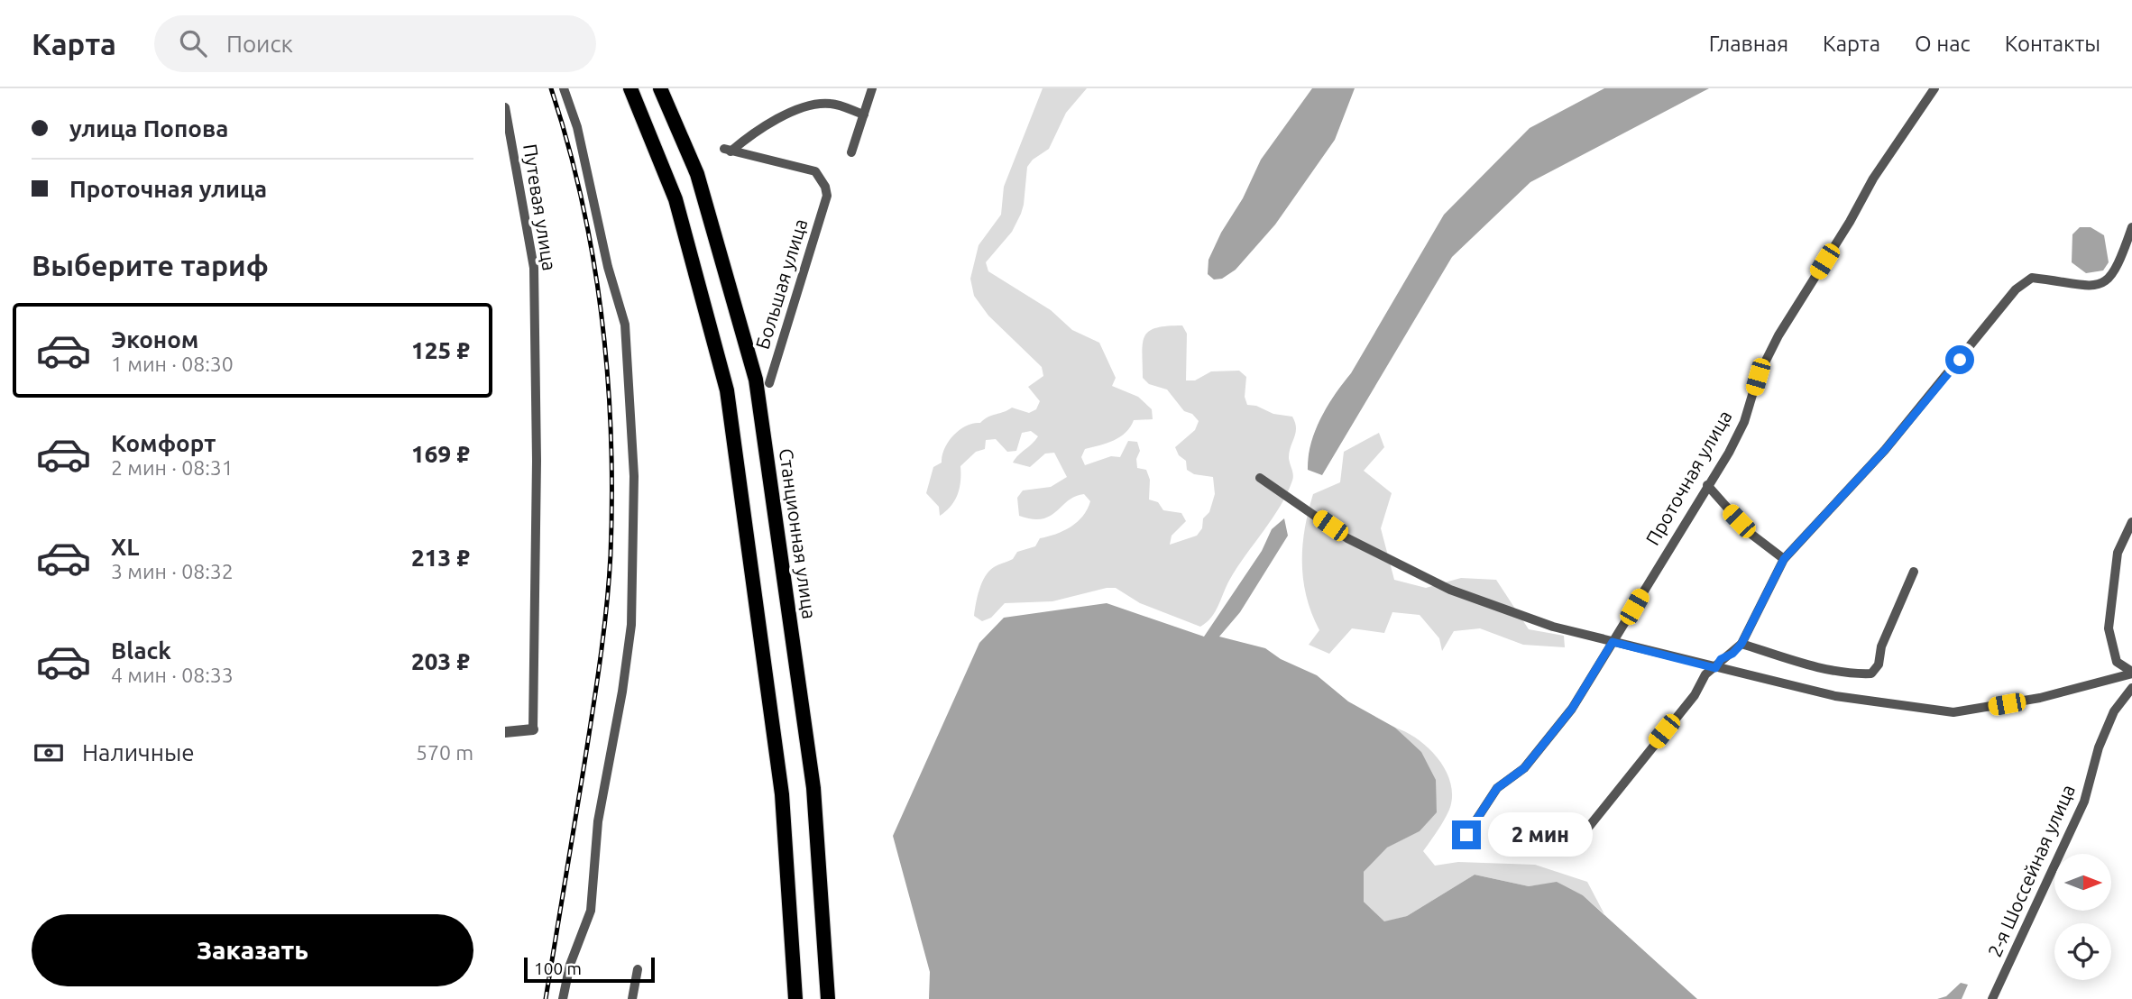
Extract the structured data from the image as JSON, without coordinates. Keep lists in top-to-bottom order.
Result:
{
  "streets": {
    "main road": ["Станционная улица"],
    "street": [
      "Путевая улица",
      "Большая улица",
      "Проточная улица",
      "2-я Шоссейная улица"
    ]
  },
  "scale_bar": "100 m",
  "north": "right",
  "page": {
    "header": "Карта",
    "search": "Поиск",
    "nav": [
      "Главная",
      "Карта",
      "О нас",
      "Контакты"
    ],
    "banner": ["улица Попова", "Проточная улица"],
    "heading": "Выберите тариф",
    "list": [
      {
        "name": "Эконом",
        "note": "1 мин · 08:30",
        "value": "125 ₽"
      },
      {
        "name": "Комфорт",
        "note": "2 мин · 08:31",
        "value": "169 ₽"
      },
      {
        "name": "XL",
        "note": "3 мин · 08:32",
        "value": "213 ₽"
      },
      {
        "name": "Black",
        "note": "4 мин · 08:33",
        "value": "203 ₽"
      }
    ],
    "pay": ["Наличные", "570 m"],
    "bubble": "2 мин",
    "buttons": "Заказать",
    "scale": "100 m"
  }
}
